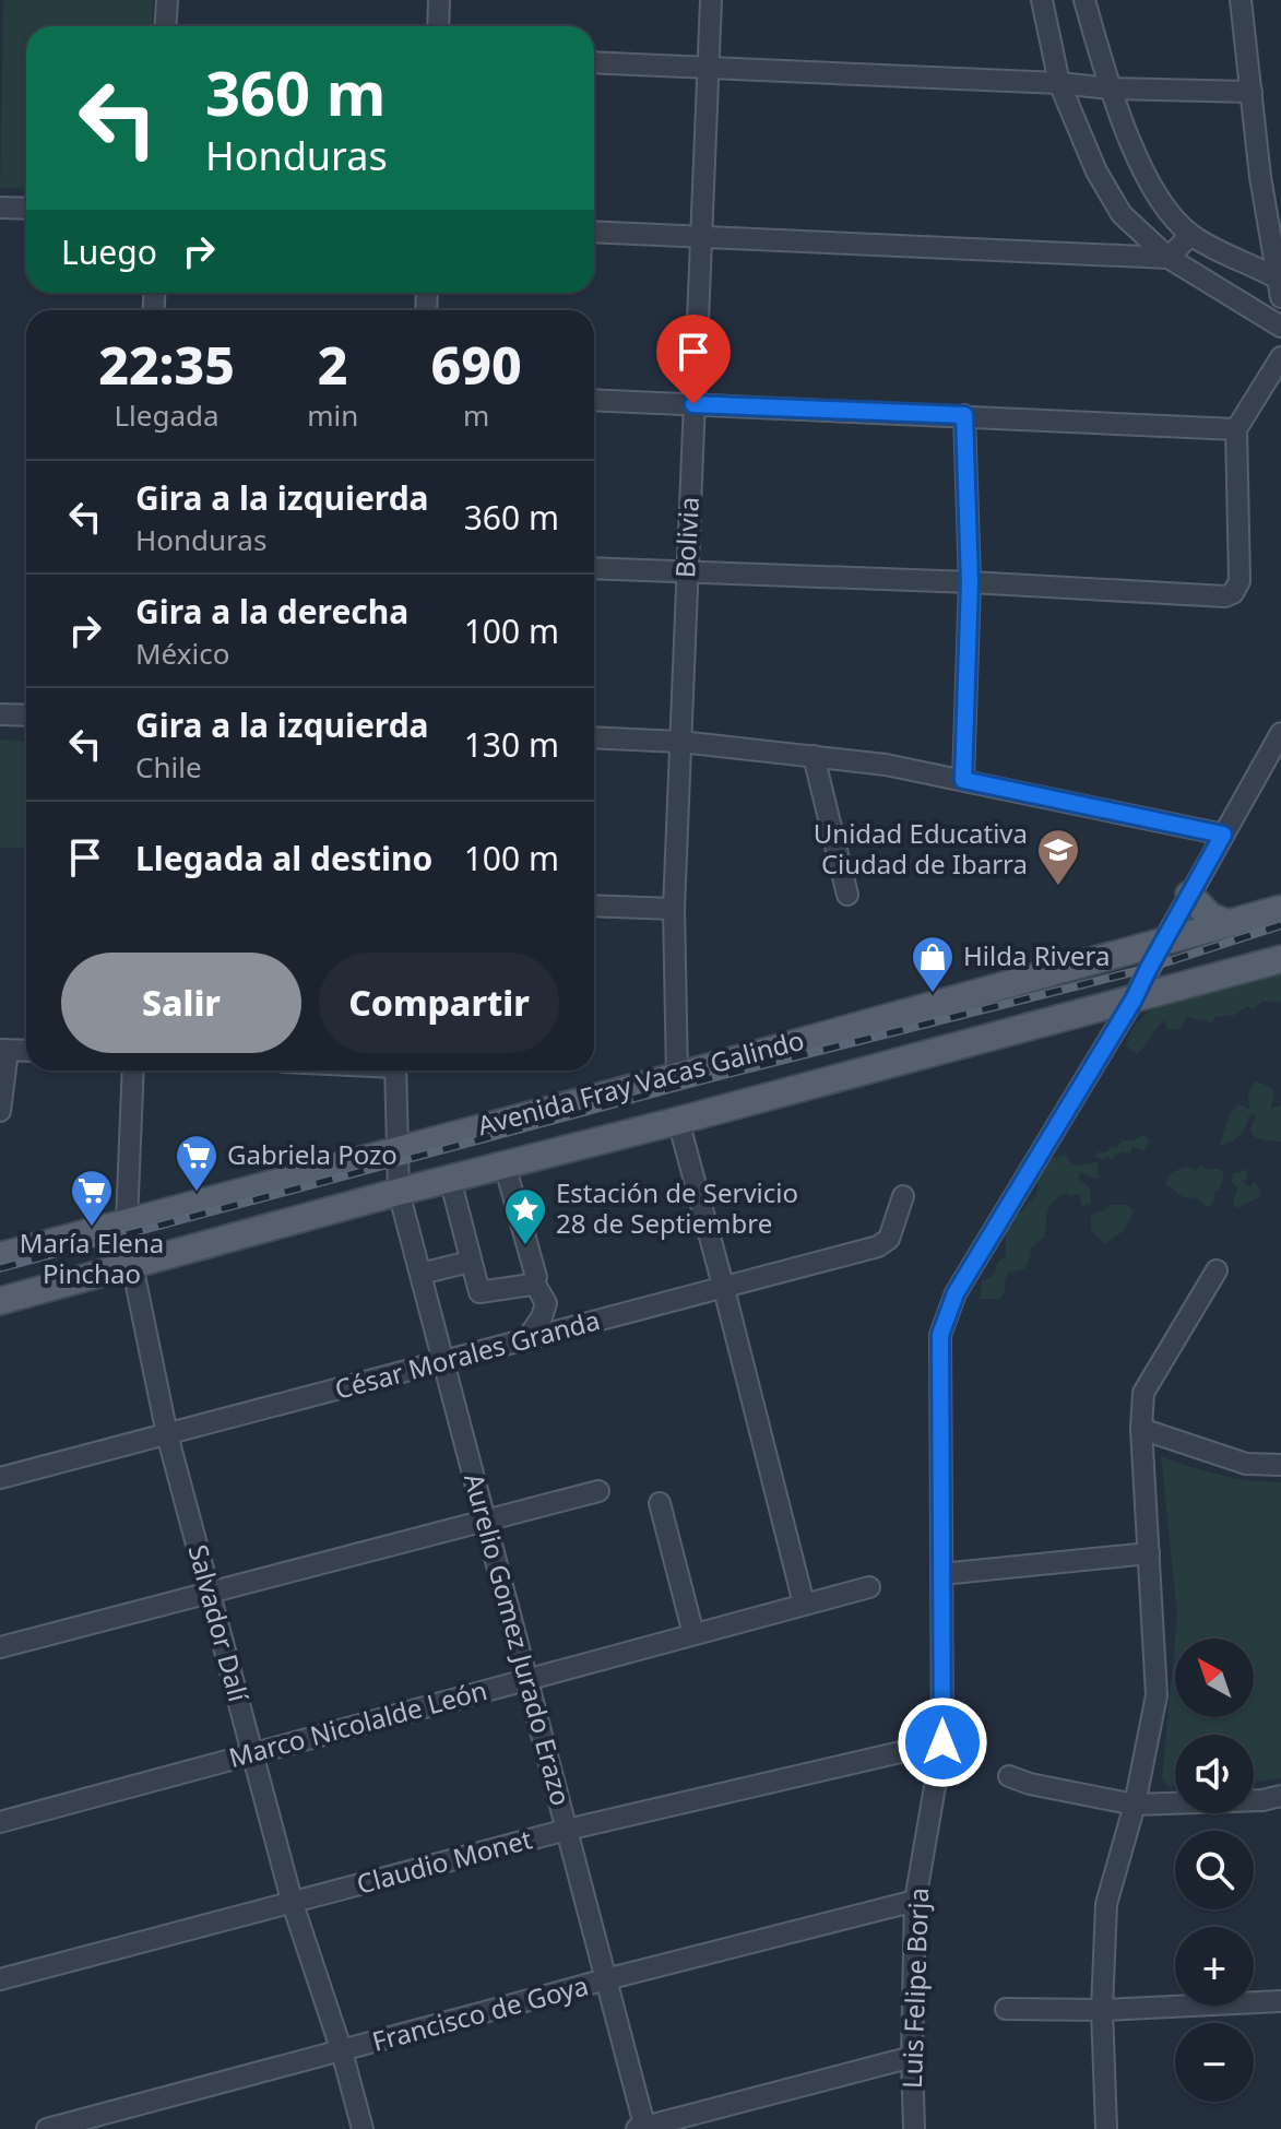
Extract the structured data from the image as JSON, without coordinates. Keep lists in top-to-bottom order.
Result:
{
  "streets": {
    "main road": ["Avenida Fray Vacas Galindo"],
    "street": [
      "Bolivia",
      "César Morales Granda",
      "Salvador Dalí",
      "Aurelio Gomez Jurado Erazo",
      "Marco Nicolalde León",
      "Claudio Monet",
      "Luis Felipe Borja",
      "Francisco de Goya"
    ]
  },
  "crossings": [
    ["Bolivia", "Avenida Fray Vacas Galindo"],
    ["Avenida Fray Vacas Galindo", "Salvador Dalí"],
    ["Avenida Fray Vacas Galindo", "Aurelio Gomez Jurado Erazo"],
    ["Avenida Fray Vacas Galindo", "Luis Felipe Borja"],
    ["César Morales Granda", "Salvador Dalí"],
    ["César Morales Granda", "Aurelio Gomez Jurado Erazo"],
    ["Salvador Dalí", "Marco Nicolalde León"],
    ["Salvador Dalí", "Claudio Monet"],
    ["Salvador Dalí", "Francisco de Goya"],
    ["Aurelio Gomez Jurado Erazo", "Marco Nicolalde León"],
    ["Aurelio Gomez Jurado Erazo", "Claudio Monet"],
    ["Aurelio Gomez Jurado Erazo", "Francisco de Goya"],
    ["Claudio Monet", "Luis Felipe Borja"],
    ["Luis Felipe Borja", "Francisco de Goya"]
  ],
  "places": {
    "school or university": ["Unidad Educativa Ciudad de Ibarra"],
    "shop": ["Hilda Rivera"],
    "supermarket": ["Gabriela Pozo", "María Elena Pinchao"],
    "place": ["Estación de Servicio 28 de Septiembre"]
  },
  "north": "top left",
  "page": {
    "turn": ["360 m", "Honduras"],
    "then": "Luego",
    "eta": [
      "22:35",
      "Llegada",
      "2",
      "min",
      "690",
      "m"
    ],
    "list": [
      {
        "name": "Gira a la izquierda",
        "note": "Honduras",
        "value": "360 m"
      },
      {
        "name": "Gira a la derecha",
        "note": "México",
        "value": "100 m"
      },
      {
        "name": "Gira a la izquierda",
        "note": "Chile",
        "value": "130 m"
      },
      {
        "name": "Llegada al destino",
        "value": "100 m"
      }
    ],
    "buttons": ["Salir", "Compartir"],
    "map_buttons": ["+", "−"]
  }
}
